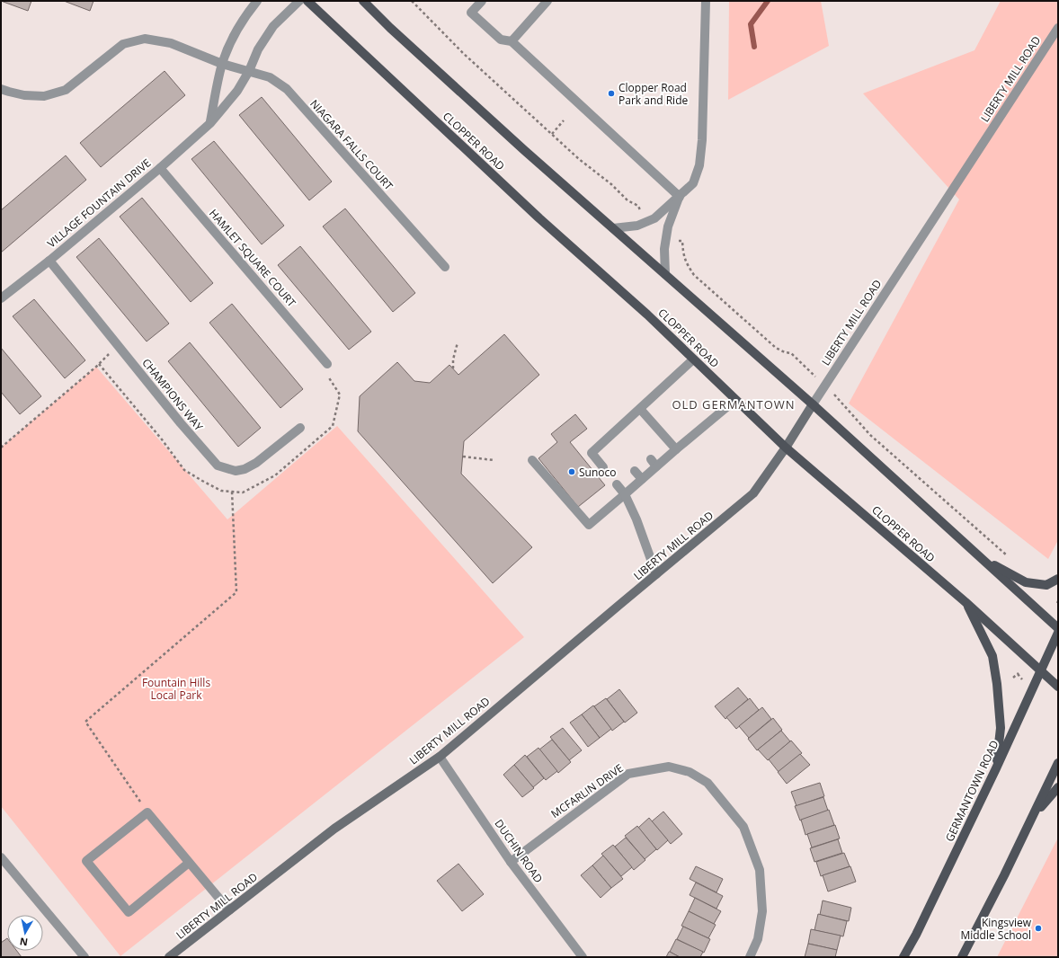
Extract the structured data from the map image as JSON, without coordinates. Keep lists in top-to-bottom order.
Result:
{
  "streets": {
    "main road": ["CLOPPER ROAD", "GERMANTOWN ROAD"],
    "street": [
      "LIBERTY MILL ROAD",
      "NIAGARA FALLS COURT",
      "VILLAGE FOUNTAIN DRIVE",
      "HAMLET SQUARE COURT",
      "CHAMPIONS WAY",
      "MCFARLIN DRIVE",
      "DUCHIN ROAD"
    ]
  },
  "crossings": [
    ["LIBERTY MILL ROAD", "CLOPPER ROAD"],
    ["LIBERTY MILL ROAD", "DUCHIN ROAD"],
    ["CLOPPER ROAD", "GERMANTOWN ROAD"],
    ["NIAGARA FALLS COURT", "VILLAGE FOUNTAIN DRIVE"],
    ["VILLAGE FOUNTAIN DRIVE", "HAMLET SQUARE COURT"],
    ["VILLAGE FOUNTAIN DRIVE", "CHAMPIONS WAY"],
    ["MCFARLIN DRIVE", "DUCHIN ROAD"]
  ],
  "districts": ["OLD GERMANTOWN"],
  "parks": ["Fountain Hills Local Park"],
  "places": ["Clopper Road Park and Ride", "Sunoco", "Kingsview Middle School"],
  "north": "bottom"
}
